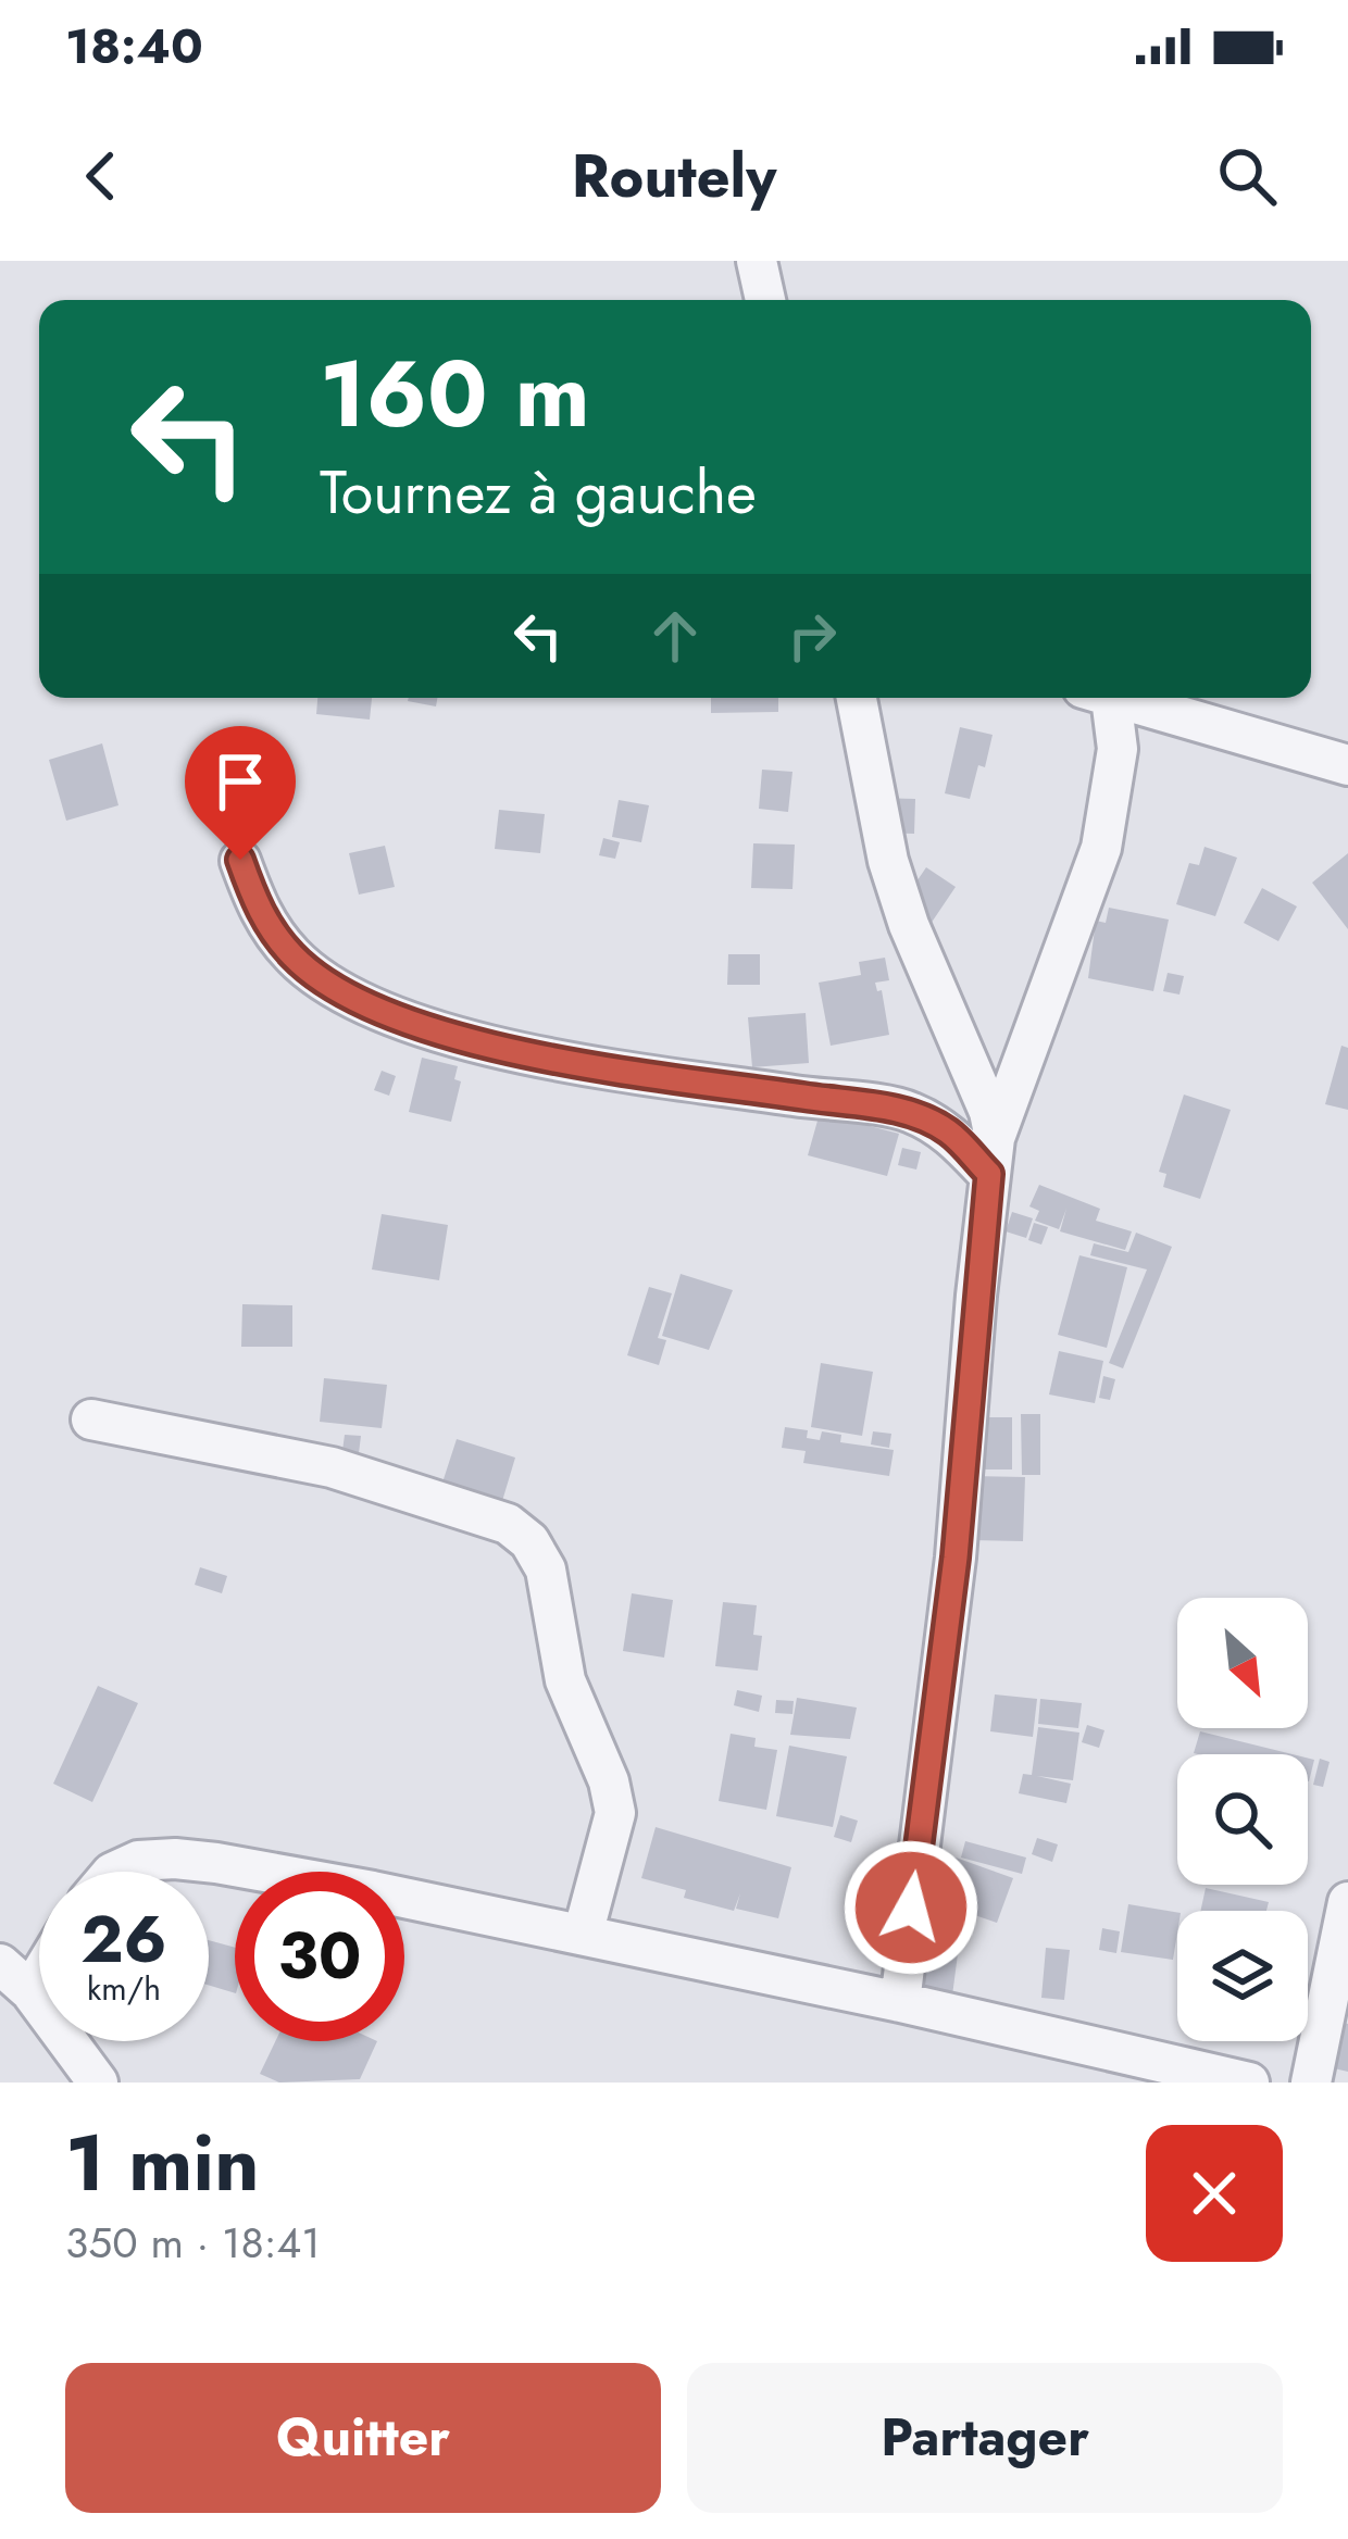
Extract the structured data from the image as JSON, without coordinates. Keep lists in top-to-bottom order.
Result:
{
  "north": "bottom right",
  "page": {
    "status": "18:40",
    "header": "Routely",
    "turn": ["160 m", "Tournez à gauche"],
    "speed": "26 km/h",
    "limit": "30",
    "heading": ["1 min", "350 m · 18:41"],
    "buttons": ["Quitter", "Partager"]
  }
}
